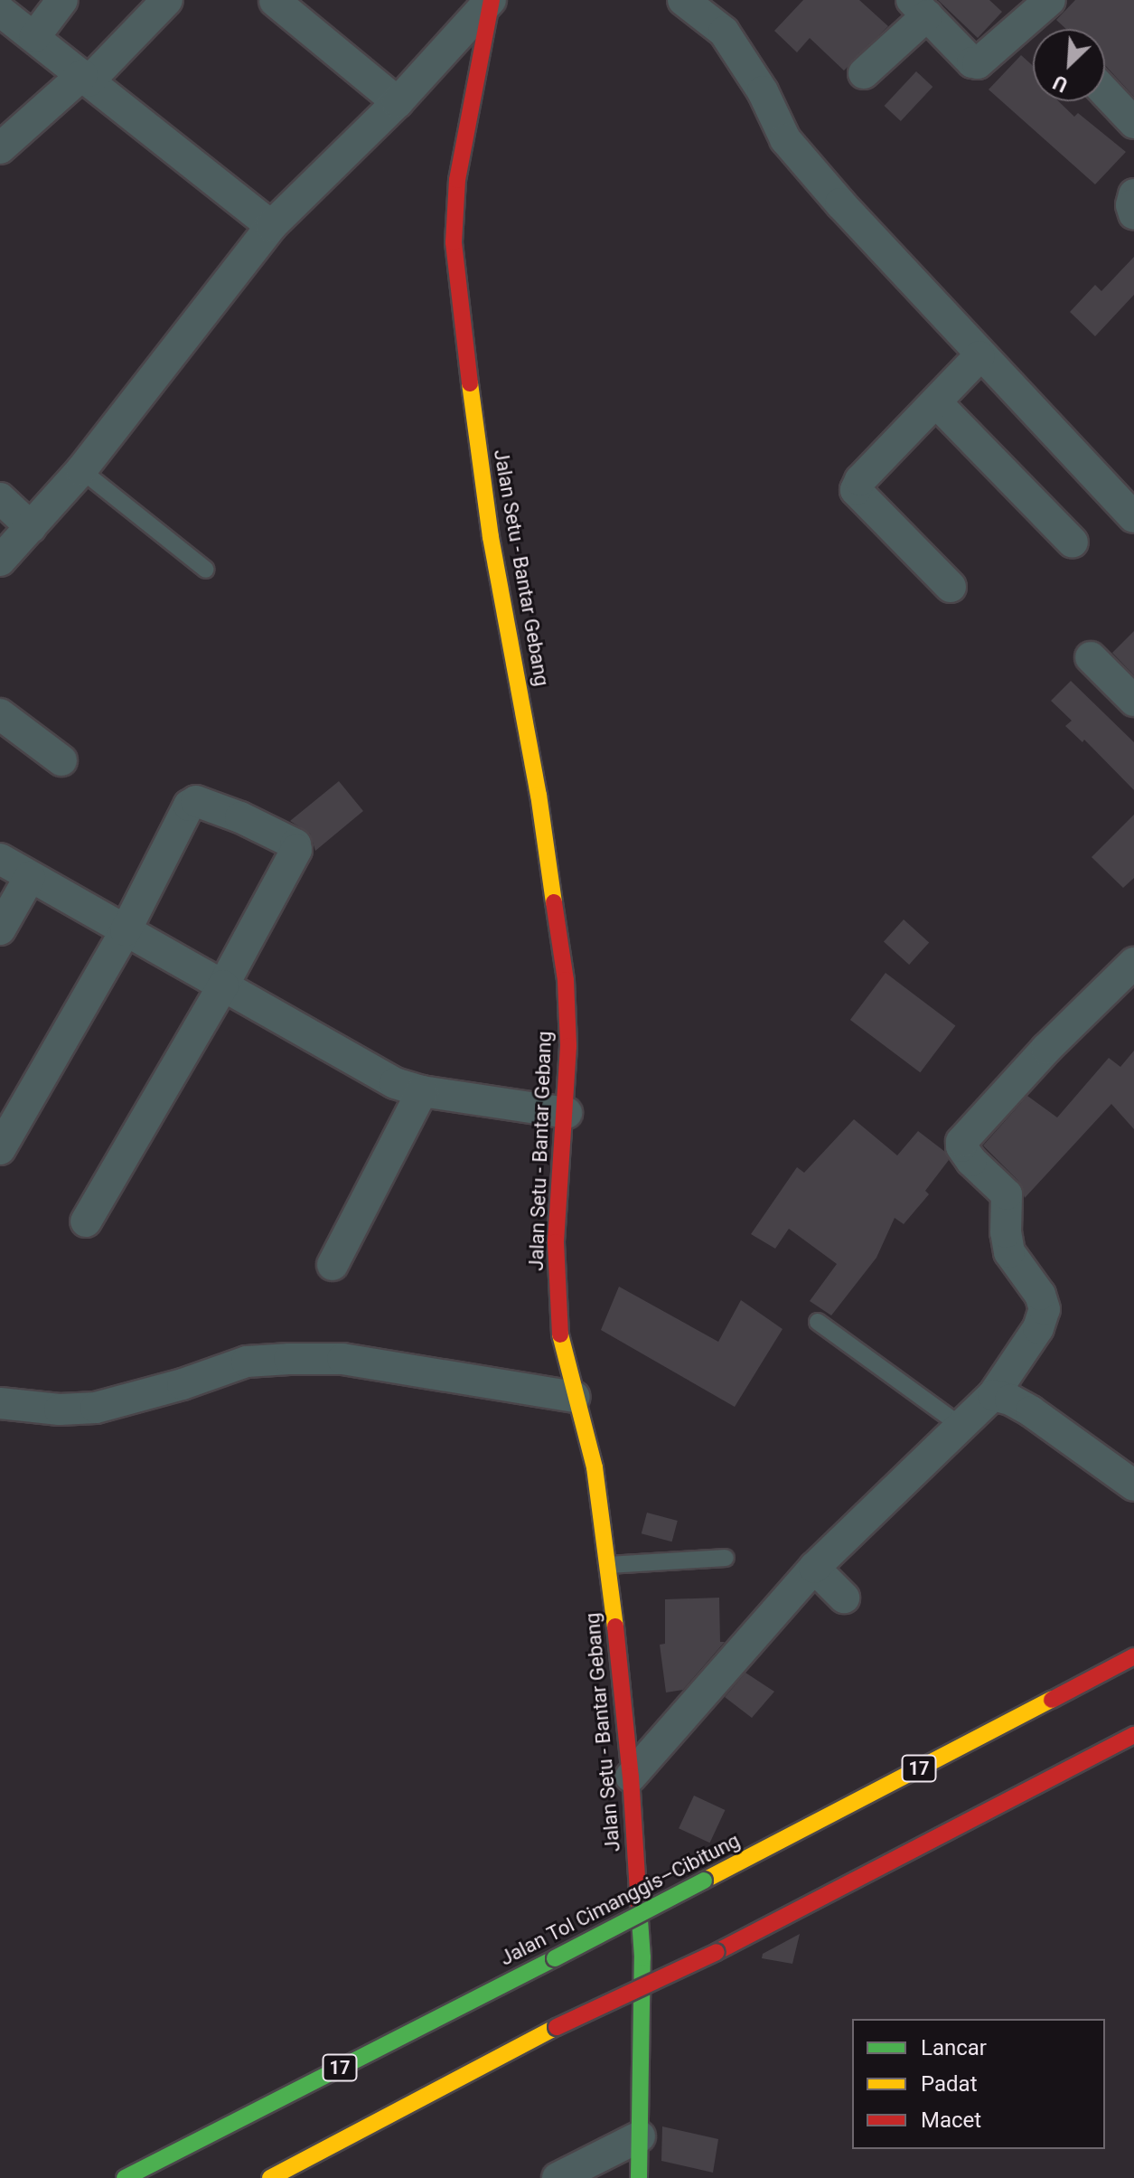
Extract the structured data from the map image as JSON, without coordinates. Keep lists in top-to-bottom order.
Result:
{
  "streets": {
    "main road": ["Jalan Setu - Bantar Gebang", "17", "Jalan Tol Cimanggis–Cibitung"]
  },
  "legend": ["Lancar", "Padat", "Macet"],
  "north": "bottom left"
}
